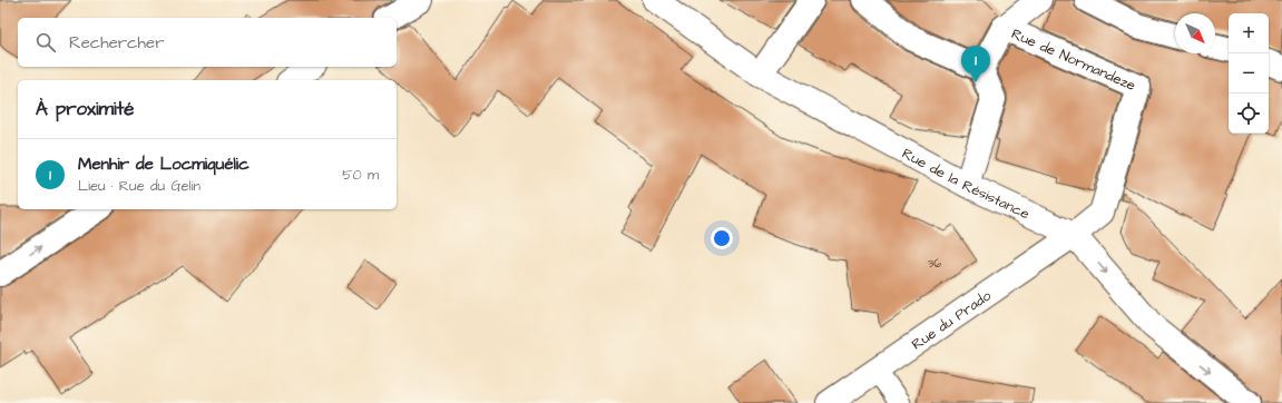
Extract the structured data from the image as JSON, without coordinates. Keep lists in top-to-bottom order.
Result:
{
  "streets": {
    "street": ["Rue de Normandeze", "Rue de la Résistance", "Rue du Prado"]
  },
  "crossings": [
    ["Rue de Normandeze", "Rue de la Résistance"],
    ["Rue de Normandeze", "Rue du Prado"],
    ["Rue de la Résistance", "Rue du Prado"]
  ],
  "house_numbers": ["36"],
  "north": "bottom right",
  "page": {
    "map_buttons": ["+", "−"],
    "search": "Rechercher",
    "pins": "1",
    "heading": "À proximité",
    "list": [
      {
        "mark": "1",
        "name": "Menhir de Locmiquélic",
        "note": "Lieu · Rue du Gelin",
        "value": "50 m"
      }
    ]
  }
}
